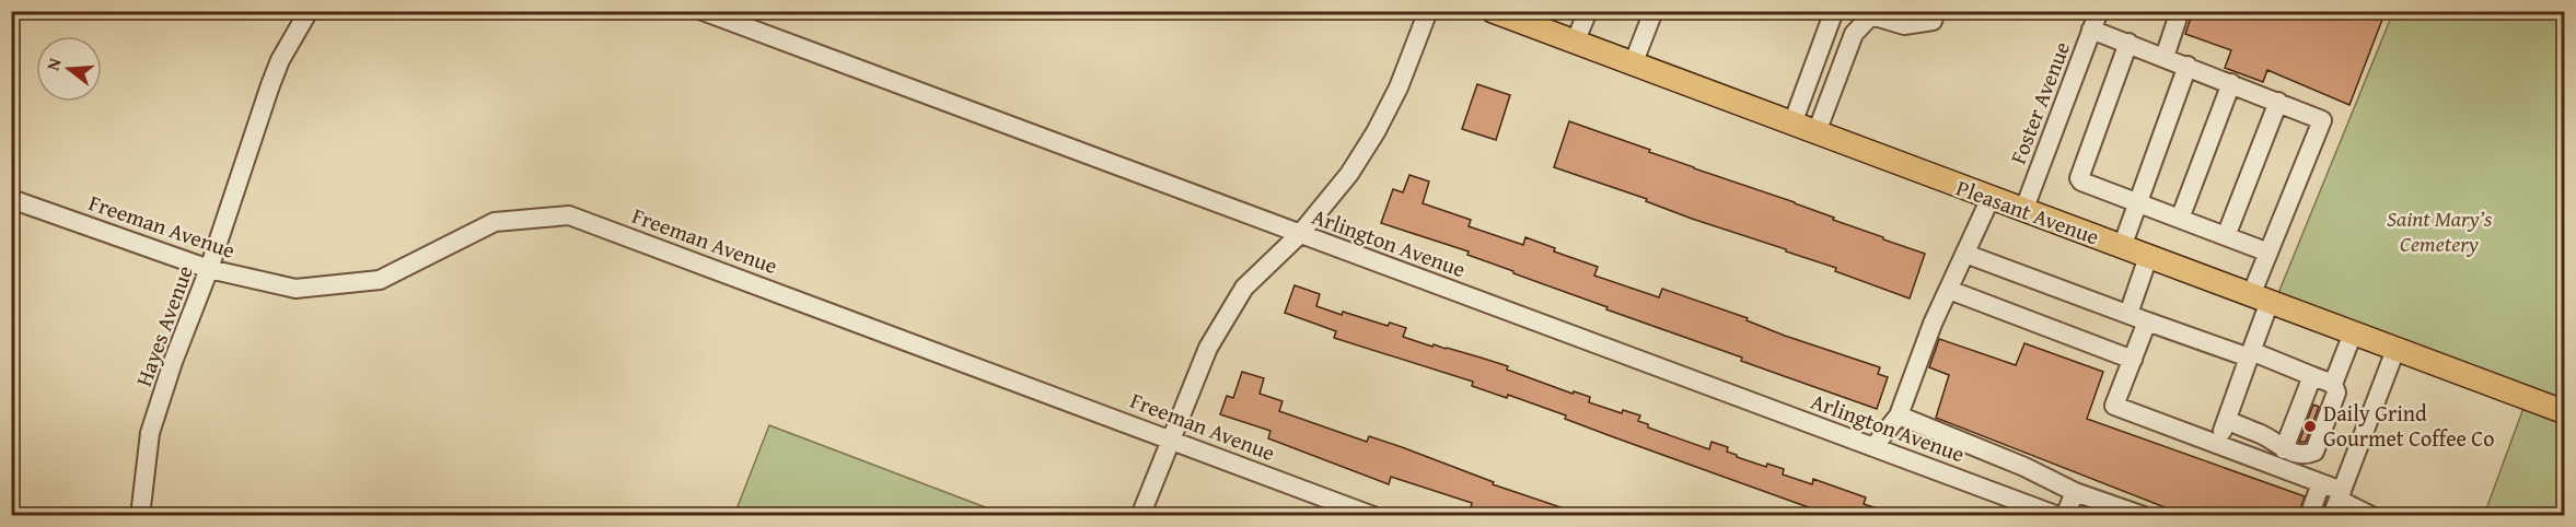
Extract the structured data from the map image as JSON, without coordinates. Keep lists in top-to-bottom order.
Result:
{
  "streets": {
    "main road": ["Pleasant Avenue"],
    "street": [
      "Foster Avenue",
      "Freeman Avenue",
      "Arlington Avenue",
      "Hayes Avenue"
    ]
  },
  "crossings": [
    ["Foster Avenue", "Pleasant Avenue"],
    ["Freeman Avenue", "Hayes Avenue"]
  ],
  "parks": ["Saint Mary’s Cemetery"],
  "places": ["Daily Grind Gourmet Coffee Co"],
  "north": "left"
}
